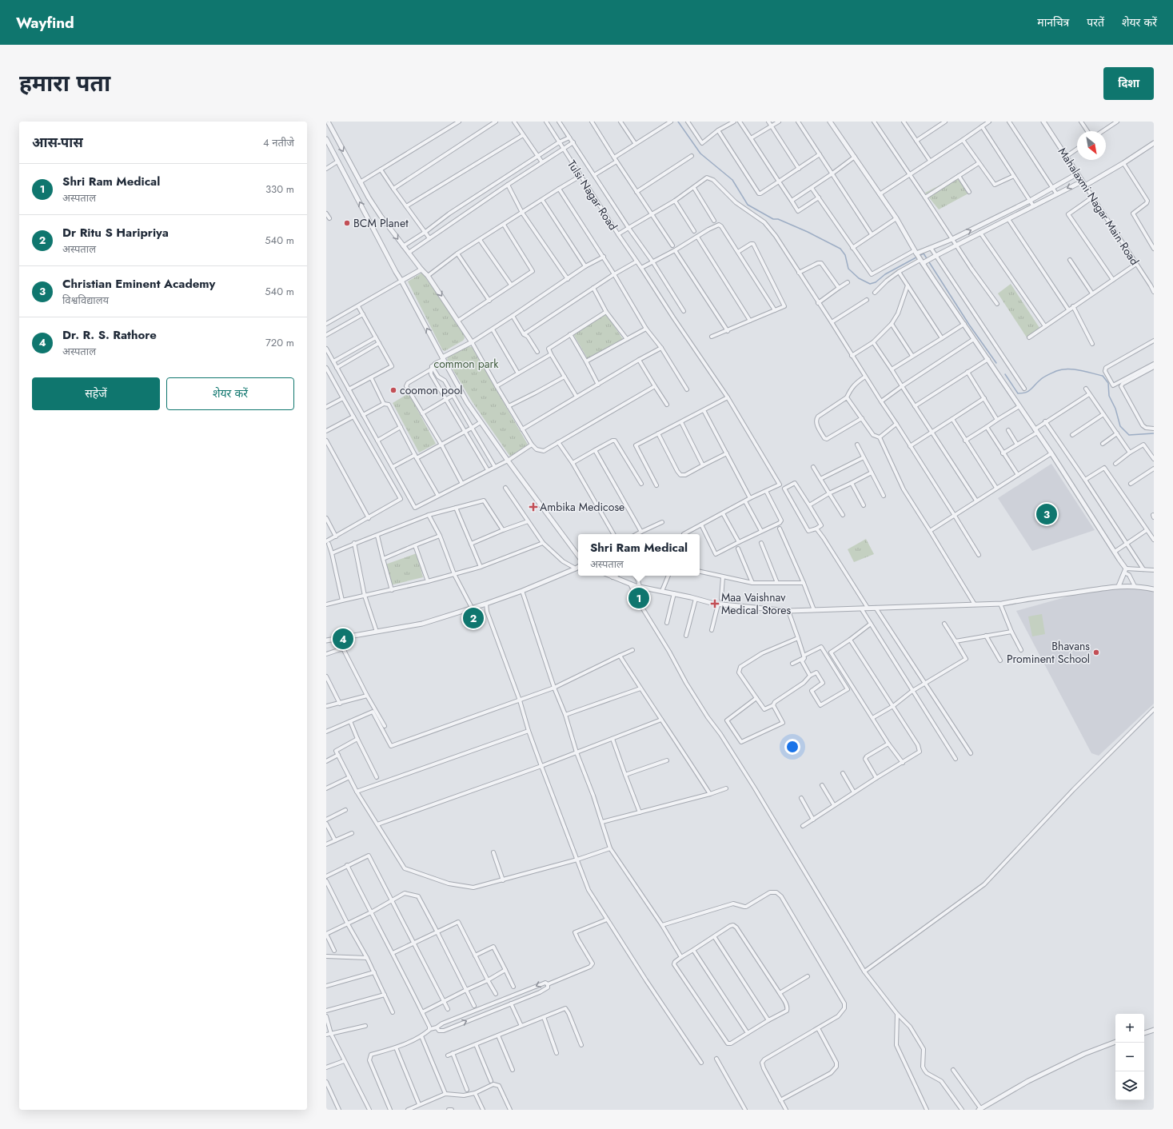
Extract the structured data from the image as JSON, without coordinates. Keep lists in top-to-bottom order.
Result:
{
  "streets": {
    "street": ["Tulsi Nagar Road", "Mahalaxmi Nagar Main Road"]
  },
  "parks": ["common park"],
  "places": {
    "other": ["BCM Planet", "coomon pool", "Bhavans Prominent School"],
    "health": ["Ambika Medicose", "Maa Vaishnav Medical Stores"]
  },
  "north": "bottom right",
  "page": {
    "header": "Wayfind",
    "nav": ["मानचित्र", "परतें", "शेयर करें"],
    "title": "हमारा पता",
    "buttons": [
      "दिशा",
      ["सहेजें", "शेयर करें"]
    ],
    "heading": ["आस-पास", "4 नतीजे"],
    "list": [
      {
        "mark": "1",
        "name": "Shri Ram Medical",
        "note": "अस्पताल",
        "value": "330 m"
      },
      {
        "mark": "2",
        "name": "Dr Ritu S Haripriya",
        "note": "अस्पताल",
        "value": "540 m"
      },
      {
        "mark": "3",
        "name": "Christian Eminent Academy",
        "note": "विश्वविद्यालय",
        "value": "540 m"
      },
      {
        "mark": "4",
        "name": "Dr. R. S. Rathore",
        "note": "अस्पताल",
        "value": "720 m"
      }
    ],
    "pins": [
      "3",
      "1",
      "2",
      "4"
    ],
    "popup": ["Shri Ram Medical", "अस्पताल"],
    "map_buttons": ["+", "−"]
  }
}
